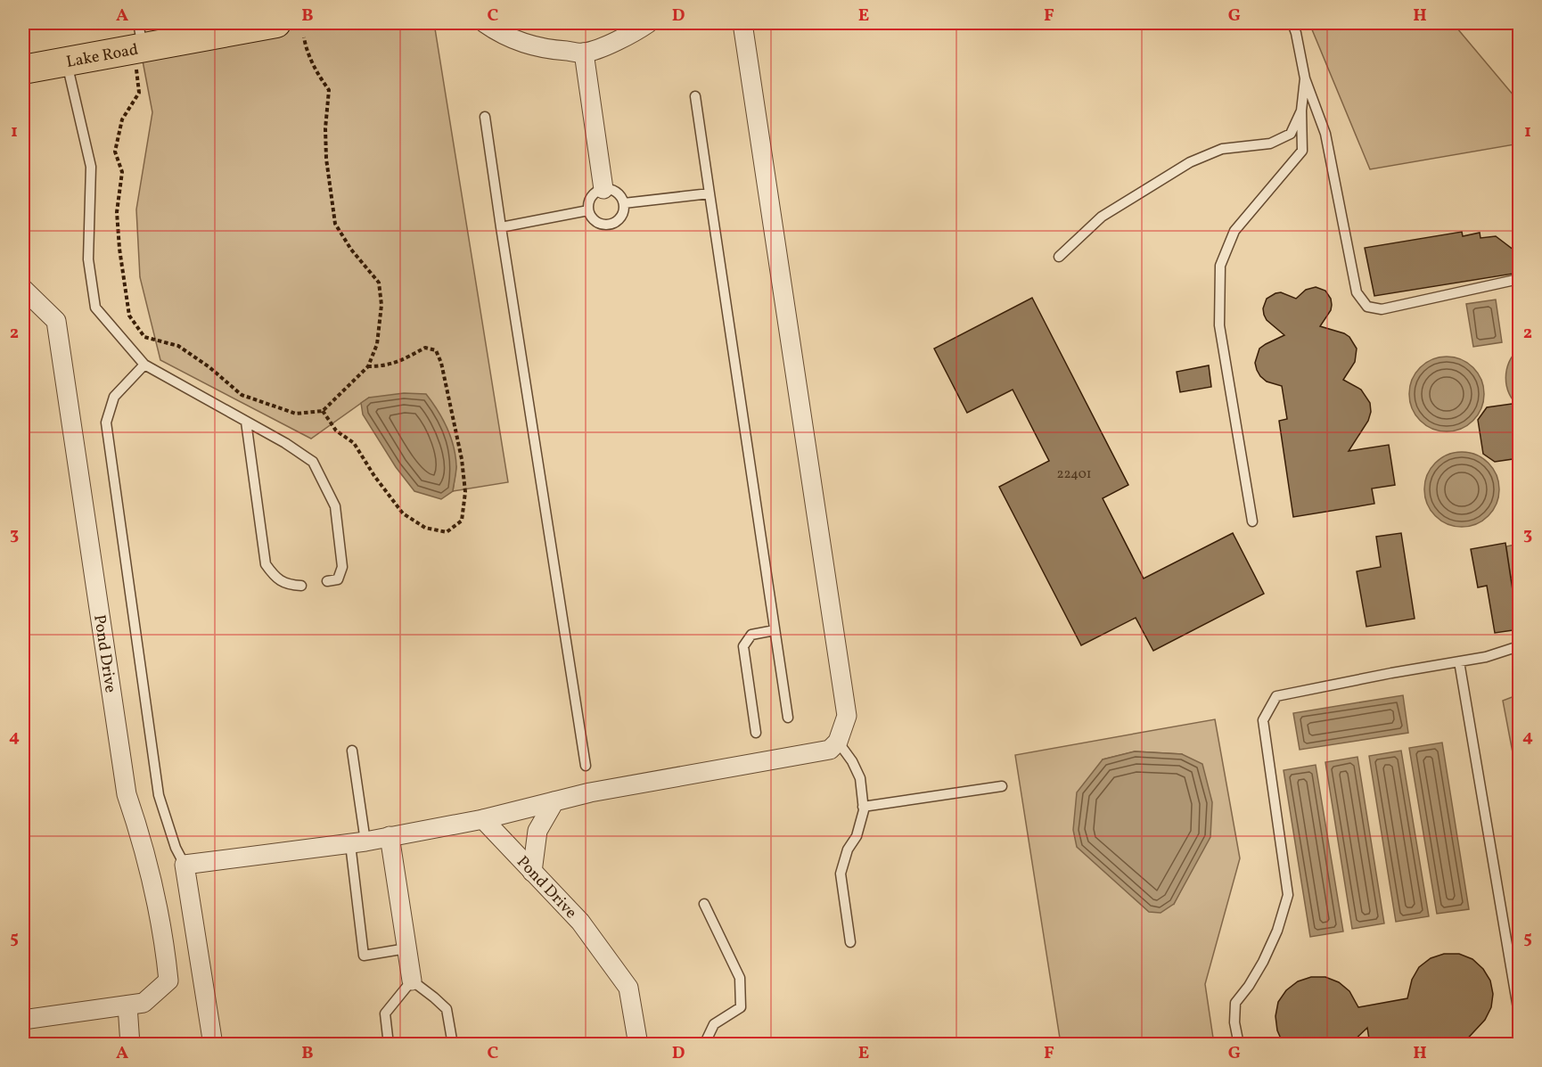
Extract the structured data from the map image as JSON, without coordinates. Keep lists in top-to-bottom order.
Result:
{
  "streets": {
    "main road": ["Lake Road"],
    "street": ["Pond Drive"]
  },
  "house_numbers": ["22401"],
  "grid": {
    "columns": [
      "A",
      "B",
      "C",
      "D",
      "E",
      "F",
      "G",
      "H"
    ],
    "rows": [
      "1",
      "2",
      "3",
      "4",
      "5"
    ]
  }
}
